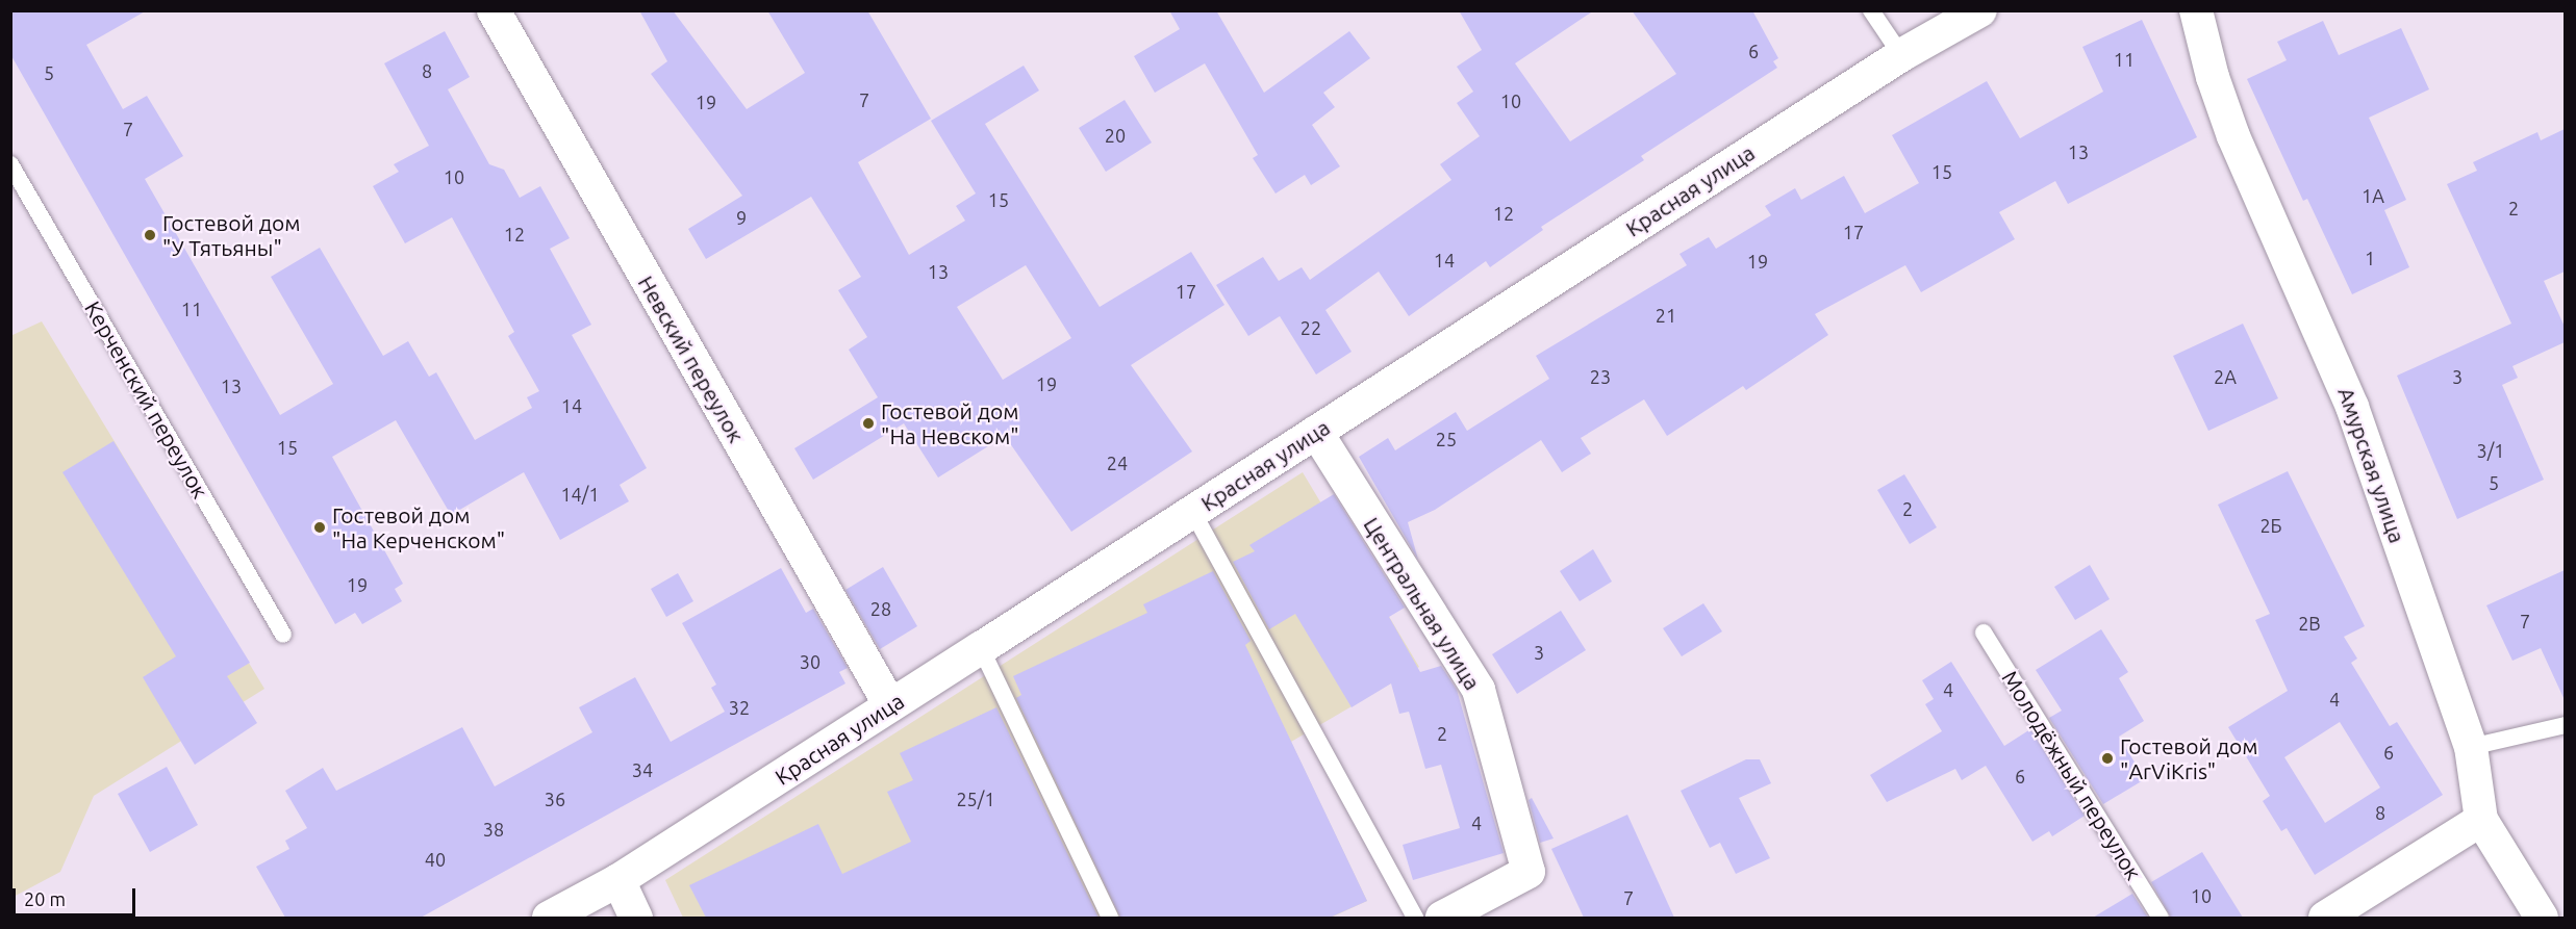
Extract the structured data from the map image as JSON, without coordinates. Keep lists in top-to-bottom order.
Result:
{
  "streets": {
    "street": [
      "Красная улица",
      "Невский переулок",
      "Амурская улица",
      "Центральная улица"
    ],
    "lane": ["Керченский переулок", "Молодёжный переулок"]
  },
  "crossings": [
    ["Красная улица", "Невский переулок"],
    ["Красная улица", "Центральная улица"]
  ],
  "places": [
    "Гостевой дом \"У Тятьяны\"",
    "Гостевой дом \"На Невском\"",
    "Гостевой дом \"На Керченском\"",
    "Гостевой дом \"ArViKris\""
  ],
  "house_numbers": [
    "6",
    "11",
    "8",
    "5",
    "7",
    "10",
    "19",
    "7",
    "20",
    "13",
    "15",
    "10",
    "1А",
    "15",
    "2",
    "12",
    "9",
    "17",
    "12",
    "1",
    "14",
    "19",
    "13",
    "17",
    "11",
    "21",
    "22",
    "23",
    "2А",
    "3",
    "19",
    "13",
    "14",
    "25",
    "15",
    "3/1",
    "24",
    "5",
    "14/1",
    "2",
    "2Б",
    "19",
    "28",
    "7",
    "2В",
    "3",
    "30",
    "4",
    "4",
    "32",
    "2",
    "6",
    "34",
    "6",
    "36",
    "25/1",
    "8",
    "4",
    "38",
    "40",
    "10",
    "7"
  ],
  "scale_bar": "20 m"
}
